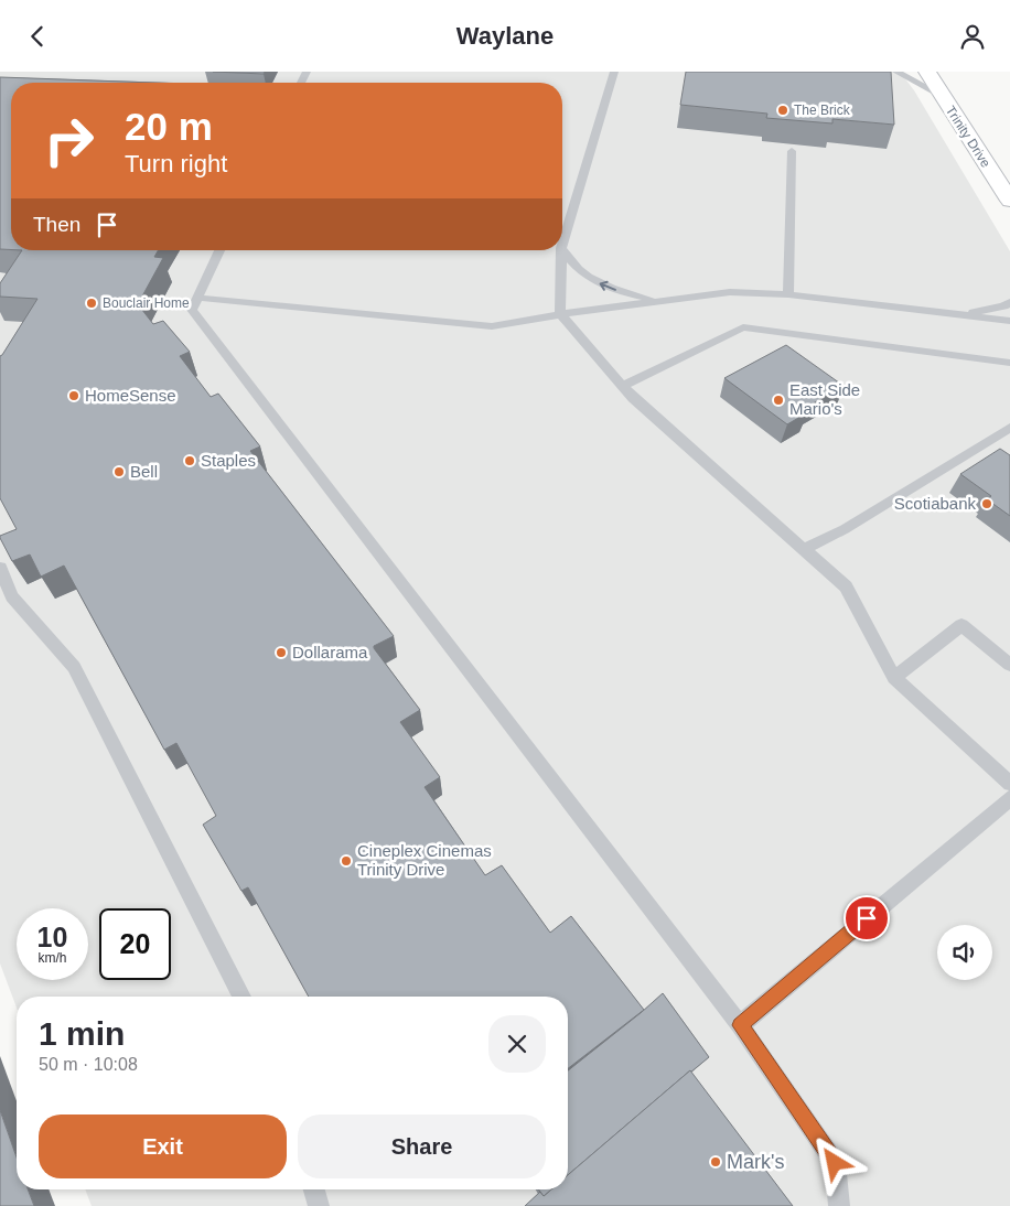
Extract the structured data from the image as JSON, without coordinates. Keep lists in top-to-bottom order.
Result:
{
  "streets": {
    "street": ["Trinity Drive"]
  },
  "places": [
    "The Brick",
    "Bouclair Home",
    "HomeSense",
    "East Side Mario's",
    "Staples",
    "Bell",
    "Scotiabank",
    "Dollarama",
    "Cineplex Cinemas Trinity Drive",
    "Mark's"
  ],
  "page": {
    "header": "Waylane",
    "turn": ["20 m", "Turn right"],
    "then": "Then",
    "speed": "10 km/h",
    "limit": "20",
    "heading": ["1 min", "50 m · 10:08"],
    "buttons": ["Exit", "Share"]
  }
}
